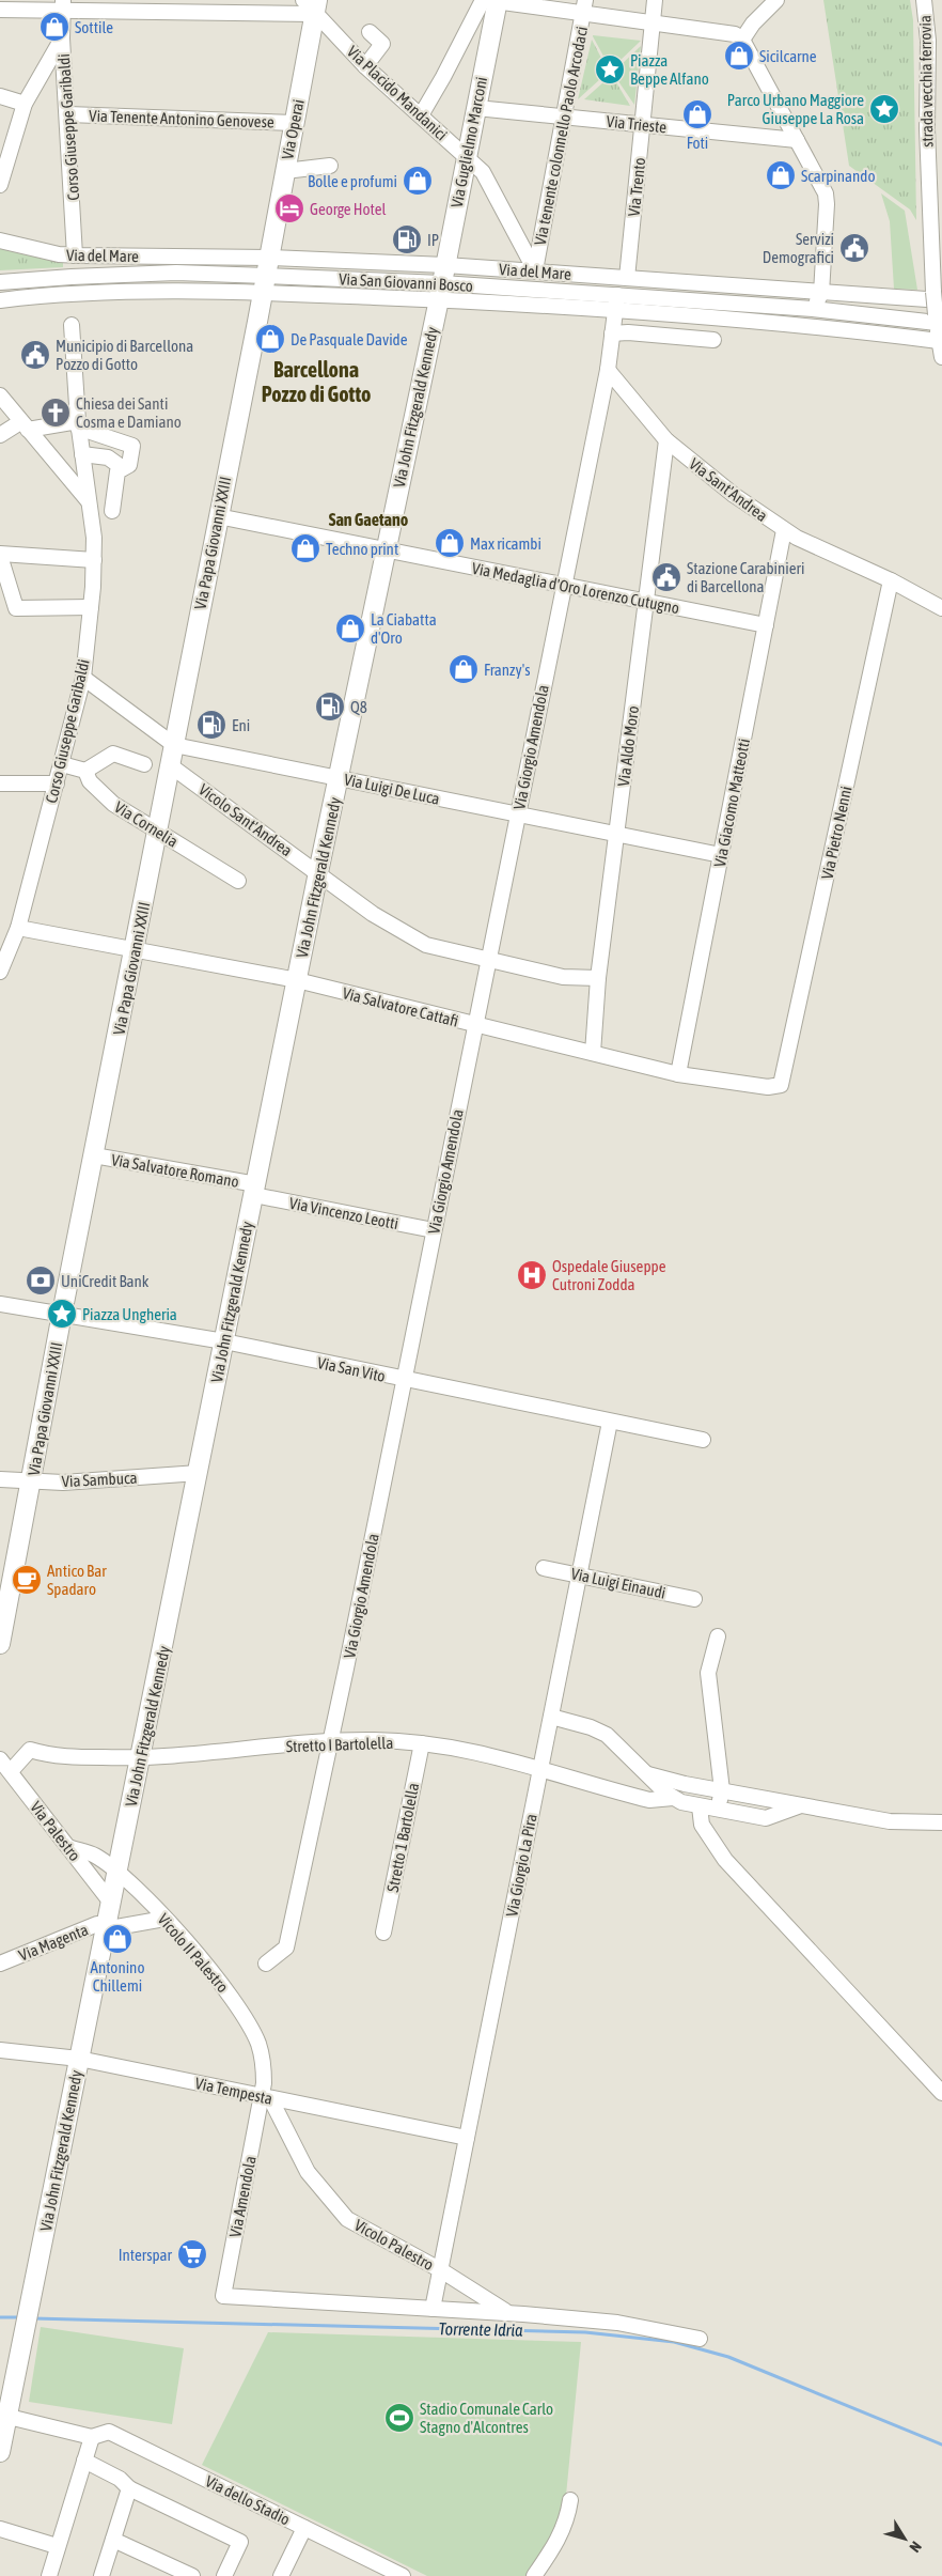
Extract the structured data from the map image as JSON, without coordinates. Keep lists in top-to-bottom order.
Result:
{
  "streets": {
    "main road": [
      "Via Operai",
      "Via Guglielmo Marconi",
      "Via John Fitzgerald Kennedy",
      "Via Papa Giovanni XXIII"
    ],
    "street": [
      "strada vecchia ferrovia",
      "Via Placido Mandanici",
      "Via Tenente Antonino Genovese",
      "Via Trieste",
      "Corso Giuseppe Garibaldi",
      "Via tenente colonnello Paolo Arcodaci",
      "Via Trento",
      "Via del Mare",
      "Via San Giovanni Bosco",
      "Via Sant'Andrea",
      "Via Medaglia d'Oro Lorenzo Cutugno",
      "Via Aldo Moro",
      "Via Giorgio Amendola",
      "Via Luigi De Luca",
      "Via Giacomo Matteotti",
      "Vicolo Sant'Andrea",
      "Via Cornelia",
      "Via Pietro Nenni",
      "Via Salvatore Cattafi",
      "Via Salvatore Romano",
      "Via Vincenzo Leotti",
      "Via San Vito",
      "Via Sambuca",
      "Via Luigi Einaudi",
      "Stretto I Bartolella",
      "Via Palestro",
      "Stretto 1 Bartolella",
      "Via Giorgio La Pira",
      "Via Magenta",
      "Vicolo II Palestro",
      "Via Tempesta",
      "Via Amendola",
      "Vicolo Palestro",
      "Via dello Stadio"
    ]
  },
  "crossings": [
    ["strada vecchia ferrovia", "Via del Mare"],
    ["Via Placido Mandanici", "Via Operai"],
    ["Via Placido Mandanici", "Via tenente colonnello Paolo Arcodaci"],
    ["Via Placido Mandanici", "Via Guglielmo Marconi"],
    ["Via Placido Mandanici", "Via del Mare"],
    ["Via Tenente Antonino Genovese", "Corso Giuseppe Garibaldi"],
    ["Via Tenente Antonino Genovese", "Via Operai"],
    ["Via Trieste", "Via tenente colonnello Paolo Arcodaci"],
    ["Via Trieste", "Via Guglielmo Marconi"],
    ["Via Trieste", "Via Trento"],
    ["Corso Giuseppe Garibaldi", "Via del Mare"],
    ["Corso Giuseppe Garibaldi", "Via Luigi De Luca"],
    ["Corso Giuseppe Garibaldi", "Via Salvatore Cattafi"],
    ["Via Operai", "Via del Mare"],
    ["Via Operai", "Via San Giovanni Bosco"],
    ["Via Operai", "Via Papa Giovanni XXIII"],
    ["Via tenente colonnello Paolo Arcodaci", "Via del Mare"],
    ["Via Guglielmo Marconi", "Via del Mare"],
    ["Via Guglielmo Marconi", "Via San Giovanni Bosco"],
    ["Via Guglielmo Marconi", "Via John Fitzgerald Kennedy"],
    ["Via Trento", "Via del Mare"],
    ["Via del Mare", "Via San Giovanni Bosco"],
    ["Via del Mare", "Via John Fitzgerald Kennedy"],
    ["Via del Mare", "Via Papa Giovanni XXIII"],
    ["Via San Giovanni Bosco", "Via John Fitzgerald Kennedy"],
    ["Via San Giovanni Bosco", "Via Papa Giovanni XXIII"],
    ["Via John Fitzgerald Kennedy", "Via Medaglia d'Oro Lorenzo Cutugno"],
    ["Via John Fitzgerald Kennedy", "Via Luigi De Luca"],
    ["Via John Fitzgerald Kennedy", "Vicolo Sant'Andrea"],
    ["Via John Fitzgerald Kennedy", "Via Salvatore Cattafi"],
    ["Via John Fitzgerald Kennedy", "Via Salvatore Romano"],
    ["Via John Fitzgerald Kennedy", "Via Vincenzo Leotti"],
    ["Via John Fitzgerald Kennedy", "Via San Vito"],
    ["Via John Fitzgerald Kennedy", "Via Sambuca"],
    ["Via John Fitzgerald Kennedy", "Stretto I Bartolella"],
    ["Via John Fitzgerald Kennedy", "Via Palestro"],
    ["Via John Fitzgerald Kennedy", "Via Magenta"],
    ["Via John Fitzgerald Kennedy", "Vicolo II Palestro"],
    ["Via John Fitzgerald Kennedy", "Via Tempesta"],
    ["Via John Fitzgerald Kennedy", "Via dello Stadio"],
    ["Via Sant'Andrea", "Via Aldo Moro"],
    ["Via Sant'Andrea", "Via Giorgio Amendola"],
    ["Via Sant'Andrea", "Via Giacomo Matteotti"],
    ["Via Sant'Andrea", "Via Pietro Nenni"],
    ["Via Papa Giovanni XXIII", "Via Medaglia d'Oro Lorenzo Cutugno"],
    ["Via Papa Giovanni XXIII", "Via Luigi De Luca"],
    ["Via Papa Giovanni XXIII", "Vicolo Sant'Andrea"],
    ["Via Papa Giovanni XXIII", "Via Cornelia"],
    ["Via Papa Giovanni XXIII", "Via Salvatore Cattafi"],
    ["Via Papa Giovanni XXIII", "Via Salvatore Romano"],
    ["Via Papa Giovanni XXIII", "Via San Vito"],
    ["Via Papa Giovanni XXIII", "Via Sambuca"],
    ["Via Medaglia d'Oro Lorenzo Cutugno", "Via Aldo Moro"],
    ["Via Medaglia d'Oro Lorenzo Cutugno", "Via Giorgio Amendola"],
    ["Via Medaglia d'Oro Lorenzo Cutugno", "Via Giacomo Matteotti"],
    ["Via Aldo Moro", "Via Luigi De Luca"],
    ["Via Aldo Moro", "Vicolo Sant'Andrea"],
    ["Via Aldo Moro", "Via Salvatore Cattafi"],
    ["Via Giorgio Amendola", "Via Luigi De Luca"],
    ["Via Giorgio Amendola", "Vicolo Sant'Andrea"],
    ["Via Giorgio Amendola", "Via Salvatore Cattafi"],
    ["Via Giorgio Amendola", "Via Vincenzo Leotti"],
    ["Via Giorgio Amendola", "Via San Vito"],
    ["Via Giorgio Amendola", "Stretto I Bartolella"],
    ["Via Luigi De Luca", "Via Giacomo Matteotti"],
    ["Via Giacomo Matteotti", "Via Salvatore Cattafi"],
    ["Via Pietro Nenni", "Via Salvatore Cattafi"],
    ["Via Salvatore Romano", "Via Vincenzo Leotti"],
    ["Via San Vito", "Via Giorgio La Pira"],
    ["Via Luigi Einaudi", "Via Giorgio La Pira"],
    ["Stretto I Bartolella", "Via Palestro"],
    ["Stretto I Bartolella", "Stretto 1 Bartolella"],
    ["Stretto I Bartolella", "Via Giorgio La Pira"],
    ["Via Palestro", "Vicolo II Palestro"],
    ["Via Giorgio La Pira", "Via Tempesta"],
    ["Via Giorgio La Pira", "Via Amendola"],
    ["Via Giorgio La Pira", "Vicolo Palestro"],
    ["Via Magenta", "Vicolo II Palestro"],
    ["Vicolo II Palestro", "Via Tempesta"],
    ["Vicolo II Palestro", "Via Amendola"],
    ["Vicolo II Palestro", "Vicolo Palestro"],
    ["Via Tempesta", "Via Amendola"],
    ["Via Tempesta", "Vicolo Palestro"],
    ["Via Amendola", "Vicolo Palestro"]
  ],
  "districts": ["Barcellona Pozzo di Gotto", "San Gaetano"],
  "water": ["Torrente Idria"],
  "places": {
    "shop": [
      "Sottile",
      "Sicilcarne",
      "Foti",
      "Scarpinando",
      "Bolle e profumi",
      "De Pasquale Davide",
      "Max ricambi",
      "Techno print",
      "La Ciabatta d'Oro",
      "Franzy's",
      "Antonino Chillemi"
    ],
    "place": ["Piazza Beppe Alfano", "Parco Urbano Maggiore Giuseppe La Rosa", "Piazza Ungheria"],
    "hotel": ["George Hotel"],
    "fuel station": ["IP", "Q8", "Eni"],
    "public building": ["Servizi Demografici", "Municipio di Barcellona Pozzo di Gotto", "Stazione Carabinieri di Barcellona"],
    "church": ["Chiesa dei Santi Cosma e Damiano"],
    "hospital": ["Ospedale Giuseppe Cutroni Zodda"],
    "bank": ["UniCredit Bank"],
    "cafe": ["Antico Bar Spadaro"],
    "supermarket": ["Interspar"],
    "sports": ["Stadio Comunale Carlo Stagno d'Alcontres"]
  },
  "north": "bottom right"
}
